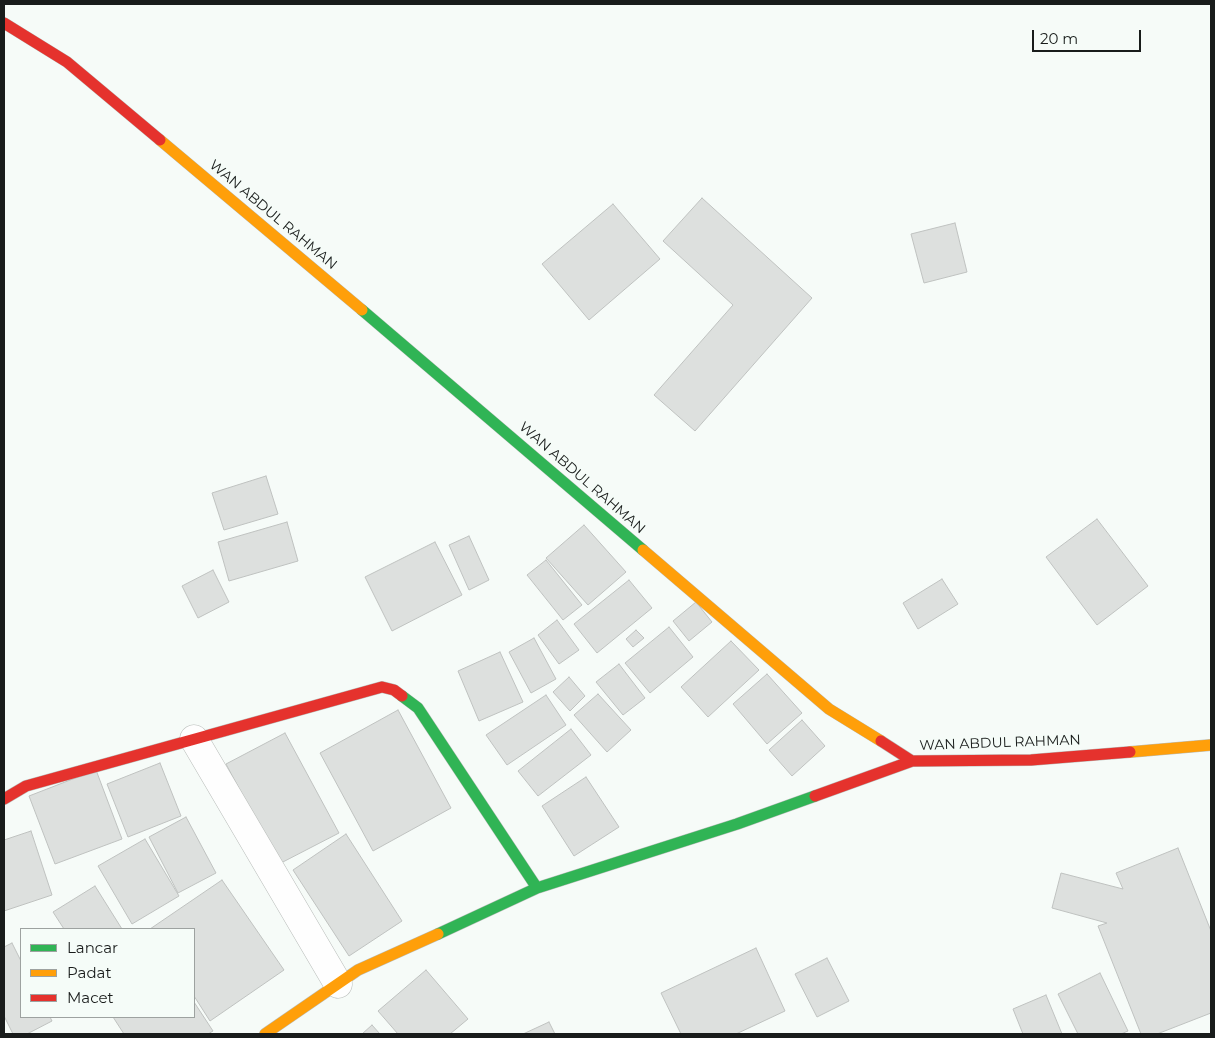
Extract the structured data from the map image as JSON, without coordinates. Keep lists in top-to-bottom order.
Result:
{
  "streets": {
    "street": ["WAN ABDUL RAHMAN"]
  },
  "legend": ["Lancar", "Padat", "Macet"],
  "scale_bar": "20 m"
}
